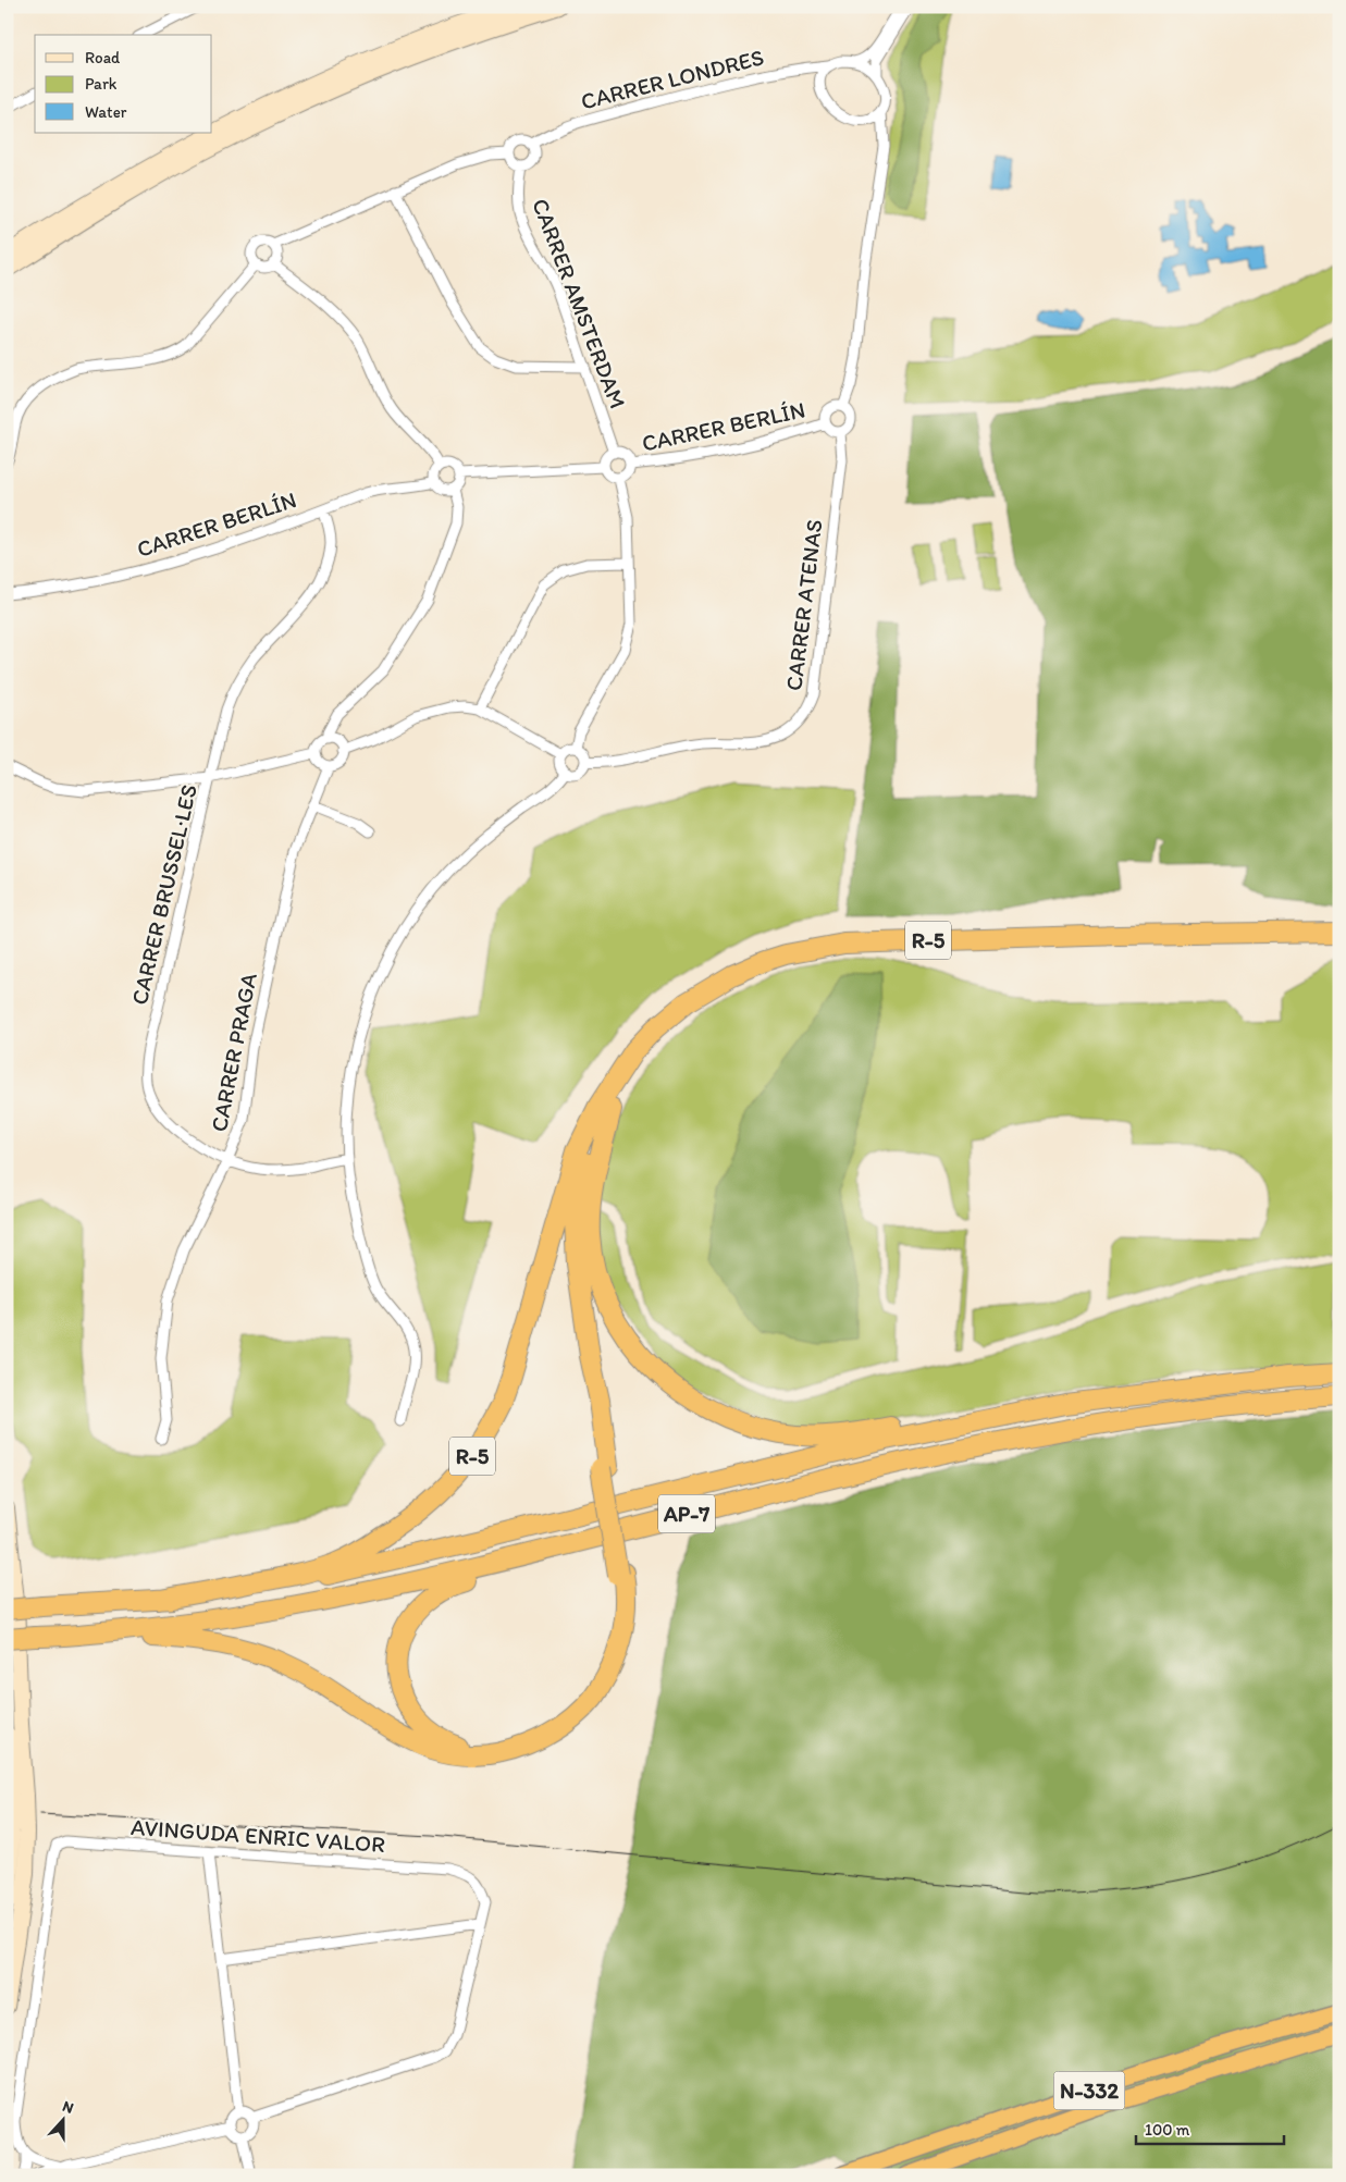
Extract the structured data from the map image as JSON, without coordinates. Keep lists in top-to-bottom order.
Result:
{
  "streets": {
    "highway": ["R-5", "AP-7", "N-332"],
    "street": [
      "CARRER LONDRES",
      "CARRER AMSTERDAM",
      "CARRER BERLÍN",
      "CARRER ATENAS",
      "CARRER BRUSSEL·LES",
      "CARRER PRAGA",
      "AVINGUDA ENRIC VALOR"
    ]
  },
  "crossings": [
    ["CARRER LONDRES", "CARRER AMSTERDAM"],
    ["CARRER AMSTERDAM", "CARRER BERLÍN"],
    ["CARRER BERLÍN", "CARRER ATENAS"],
    ["CARRER BERLÍN", "CARRER BRUSSEL·LES"],
    ["CARRER BRUSSEL·LES", "CARRER PRAGA"],
    ["R-5", "AP-7"]
  ],
  "legend": ["Road", "Park", "Water"],
  "scale_bar": "100 m",
  "north": "top"
}
